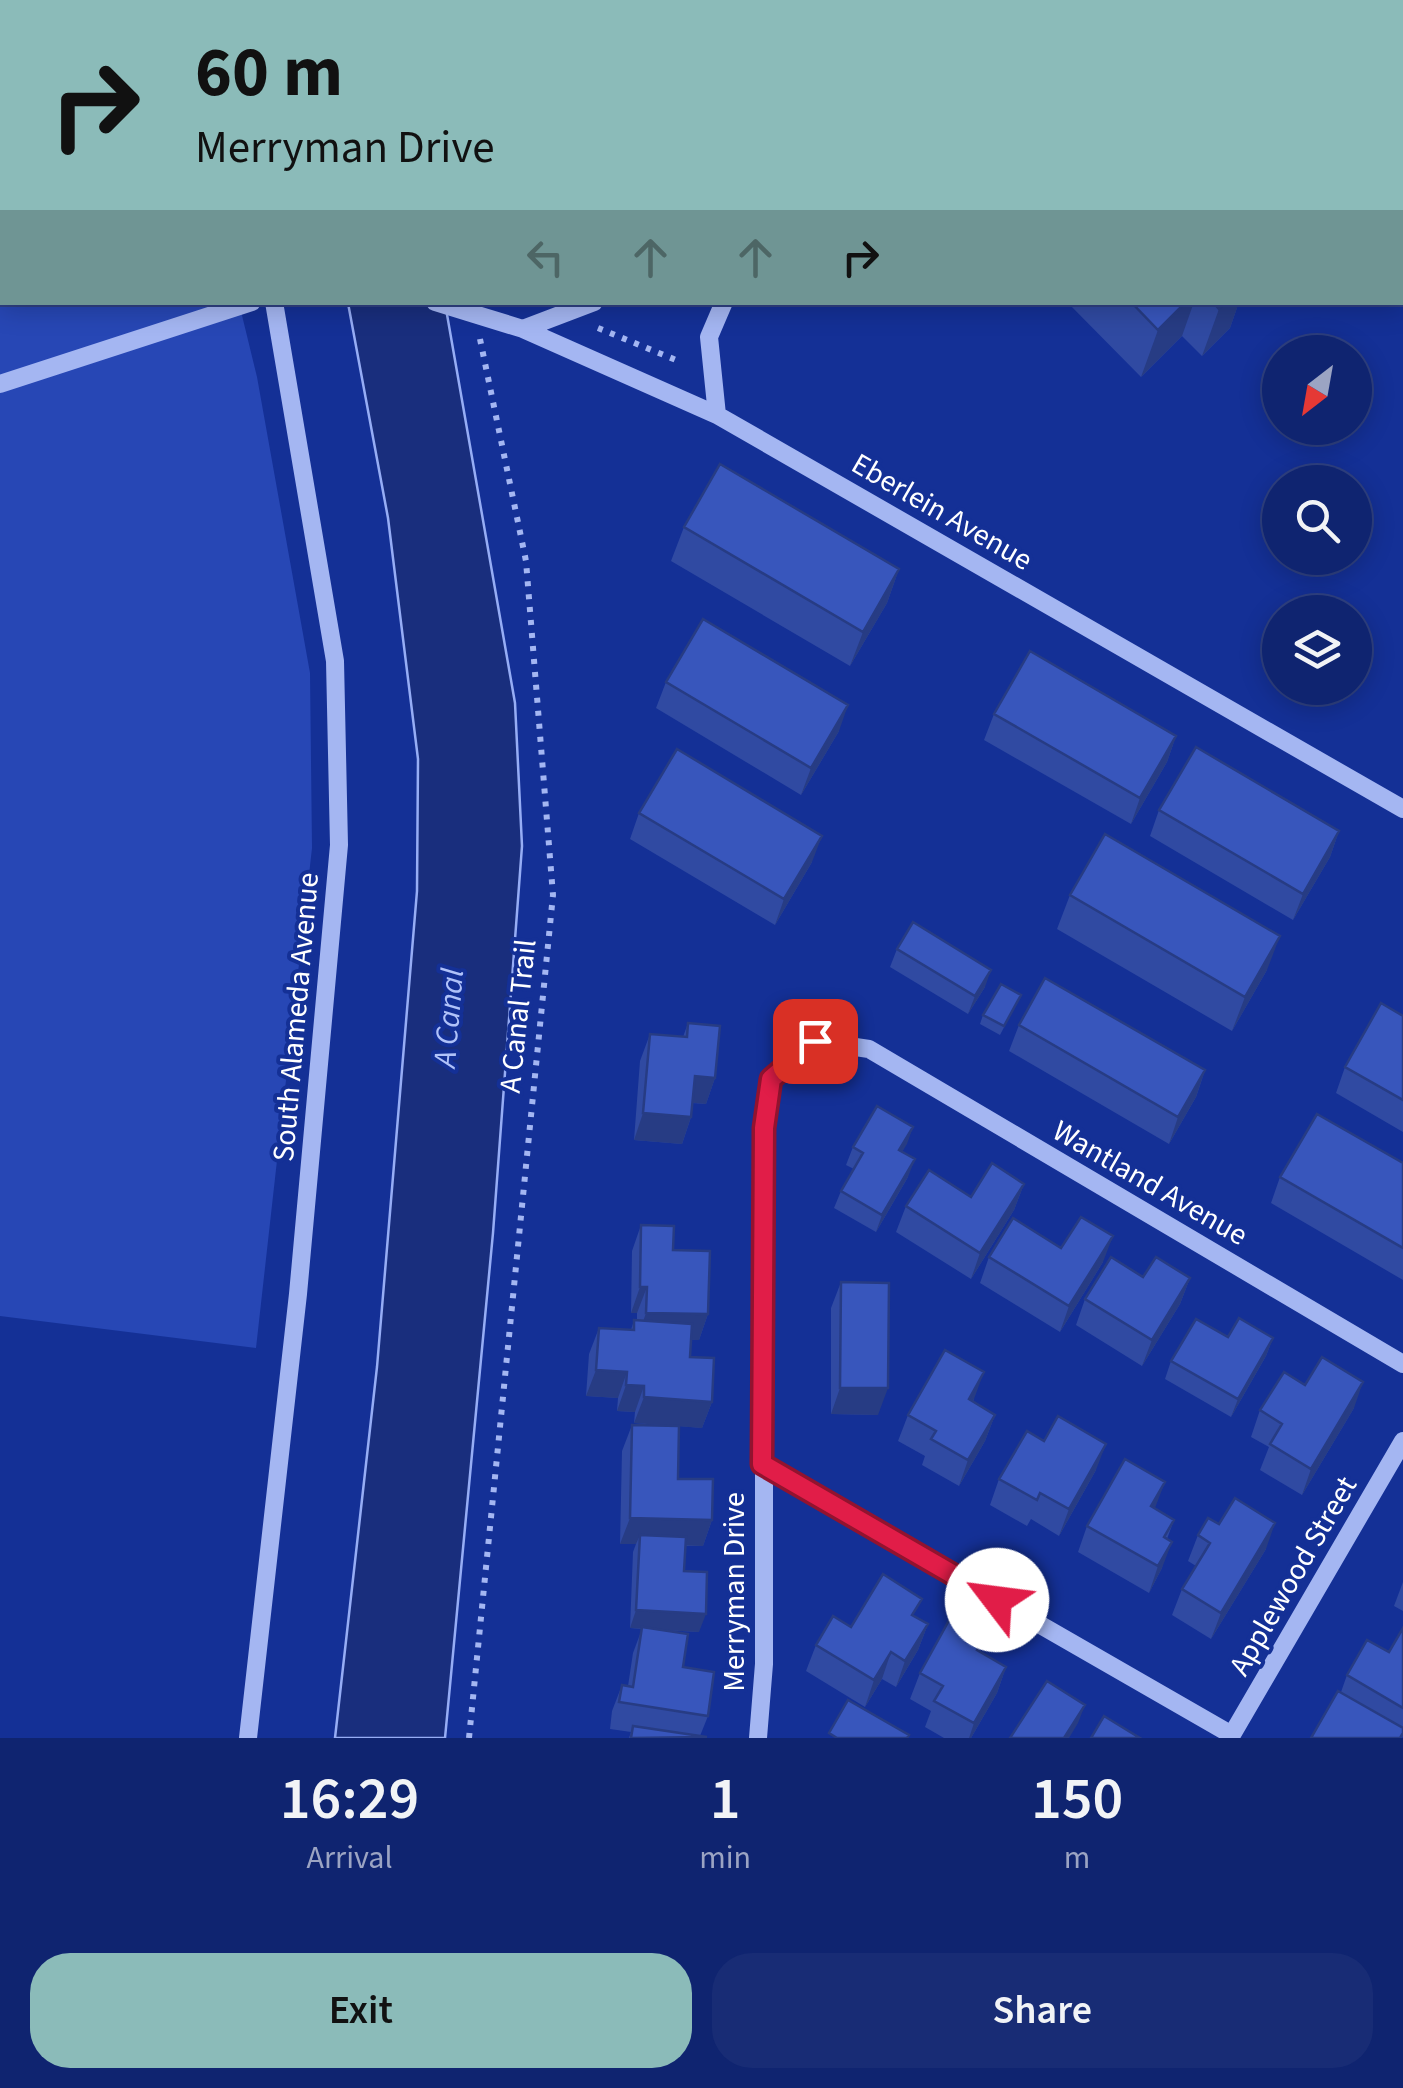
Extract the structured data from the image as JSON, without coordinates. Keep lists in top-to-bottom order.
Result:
{
  "streets": {
    "street": [
      "Eberlein Avenue",
      "South Alameda Avenue",
      "Wantland Avenue",
      "Applewood Street",
      "Merryman Drive"
    ],
    "path": ["A Canal Trail"]
  },
  "crossings": [
    ["Eberlein Avenue", "A Canal Trail"],
    ["Wantland Avenue", "Merryman Drive"]
  ],
  "water": ["A Canal"],
  "north": "bottom left",
  "page": {
    "turn": ["60 m", "Merryman Drive"],
    "eta": [
      "16:29",
      "Arrival",
      "1",
      "min",
      "150",
      "m"
    ],
    "buttons": ["Exit", "Share"]
  }
}
